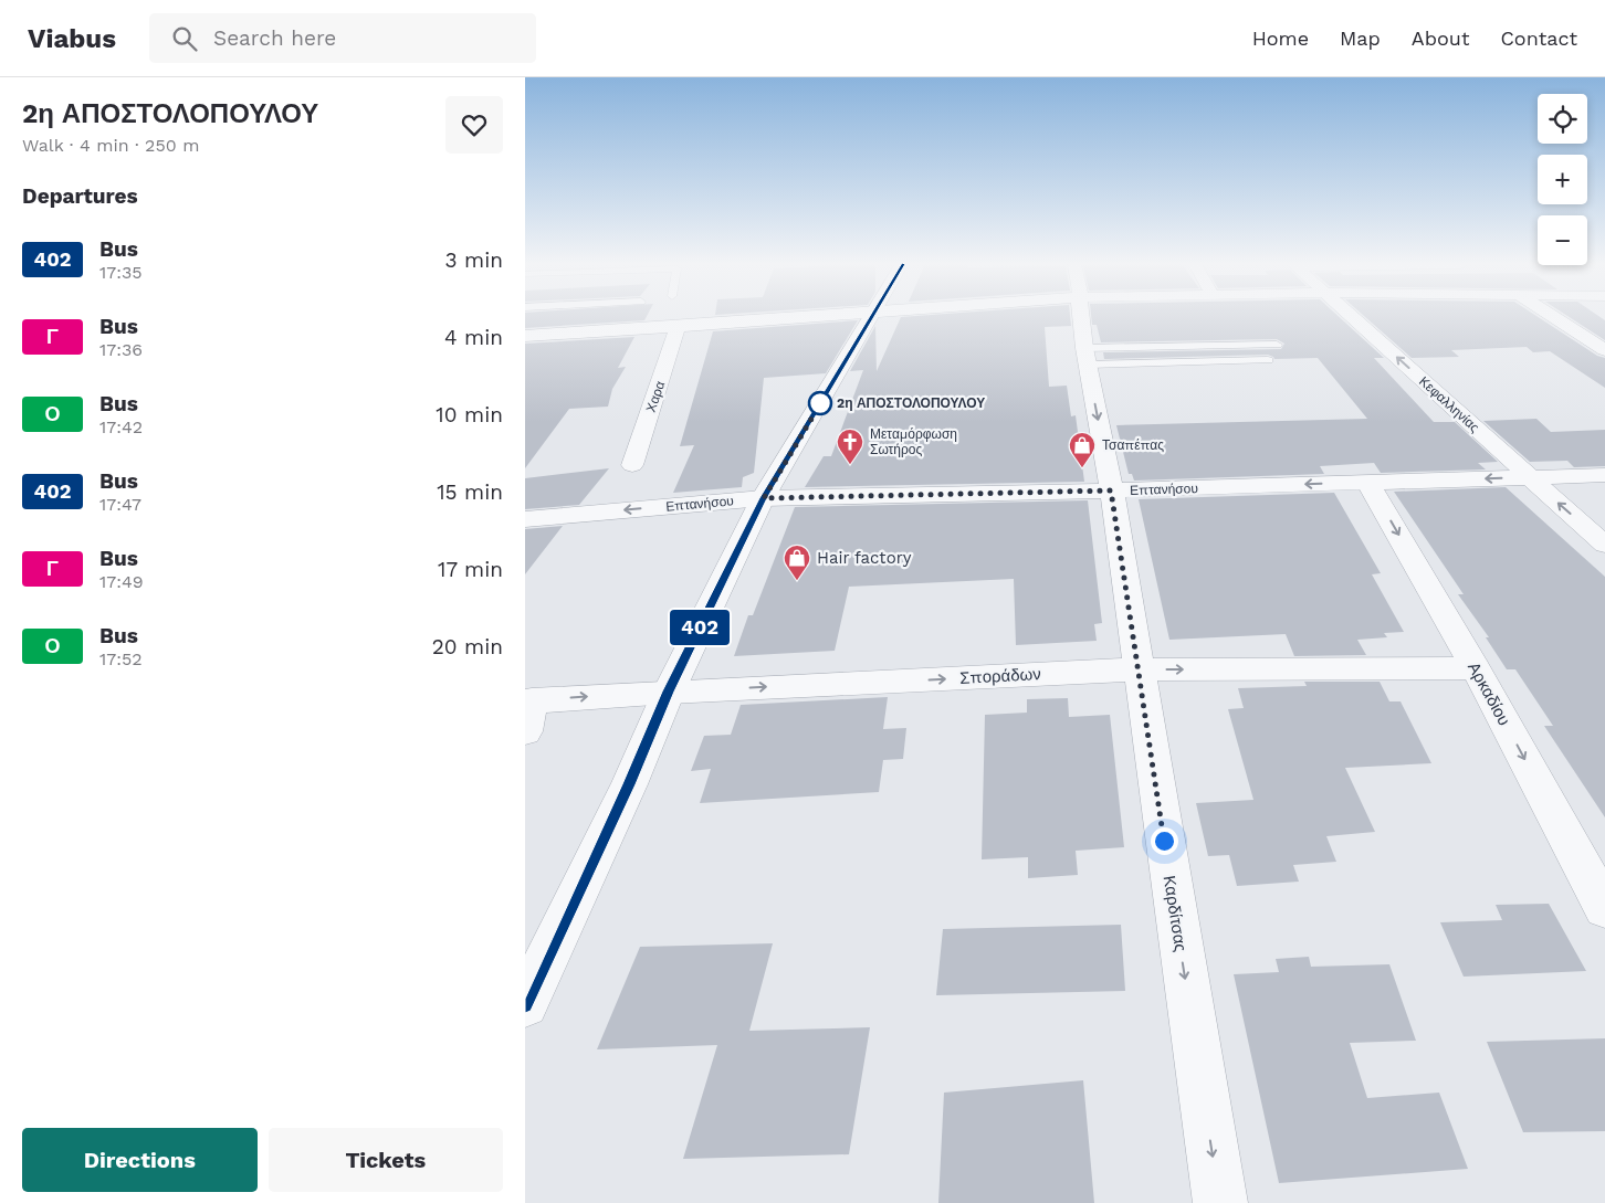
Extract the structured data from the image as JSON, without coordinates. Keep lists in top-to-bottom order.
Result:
{
  "streets": {
    "street": [
      "Χαρα",
      "Κεφαλληνίας",
      "Επτανήσου",
      "Σποράδων",
      "Αρκαδίου",
      "Καρδίτσας"
    ]
  },
  "crossings": [
    ["Κεφαλληνίας", "Επτανήσου"],
    ["Επτανήσου", "Αρκαδίου"],
    ["Επτανήσου", "Καρδίτσας"],
    ["Σποράδων", "Αρκαδίου"],
    ["Σποράδων", "Καρδίτσας"]
  ],
  "one_way": [
    "Κεφαλληνίας",
    "Σποράδων",
    "Αρκαδίου",
    "Καρδίτσας"
  ],
  "places": {
    "other": ["2η ΑΠΟΣΤΟΛΟΠΟΥΛΟΥ"],
    "church": ["Μεταμόρφωση Σωτήρος"],
    "shop": ["Τσαπέπας", "Hair factory"]
  },
  "lines": ["bus line 402"],
  "page": {
    "header": "Viabus",
    "search": "Search here",
    "nav": [
      "Home",
      "Map",
      "About",
      "Contact"
    ],
    "heading": [
      ["2η ΑΠΟΣΤΟΛΟΠΟΥΛΟΥ", "Walk · 4 min · 250 m"],
      "Departures"
    ],
    "on_map": "402",
    "map_buttons": ["+", "−"],
    "list": [
      {
        "mark": "402",
        "name": "Bus",
        "note": "17:35",
        "value": "3 min"
      },
      {
        "mark": "Γ",
        "name": "Bus",
        "note": "17:36",
        "value": "4 min"
      },
      {
        "mark": "Ο",
        "name": "Bus",
        "note": "17:42",
        "value": "10 min"
      },
      {
        "mark": "402",
        "name": "Bus",
        "note": "17:47",
        "value": "15 min"
      },
      {
        "mark": "Γ",
        "name": "Bus",
        "note": "17:49",
        "value": "17 min"
      },
      {
        "mark": "Ο",
        "name": "Bus",
        "note": "17:52",
        "value": "20 min"
      }
    ],
    "buttons": ["Directions", "Tickets"]
  }
}
